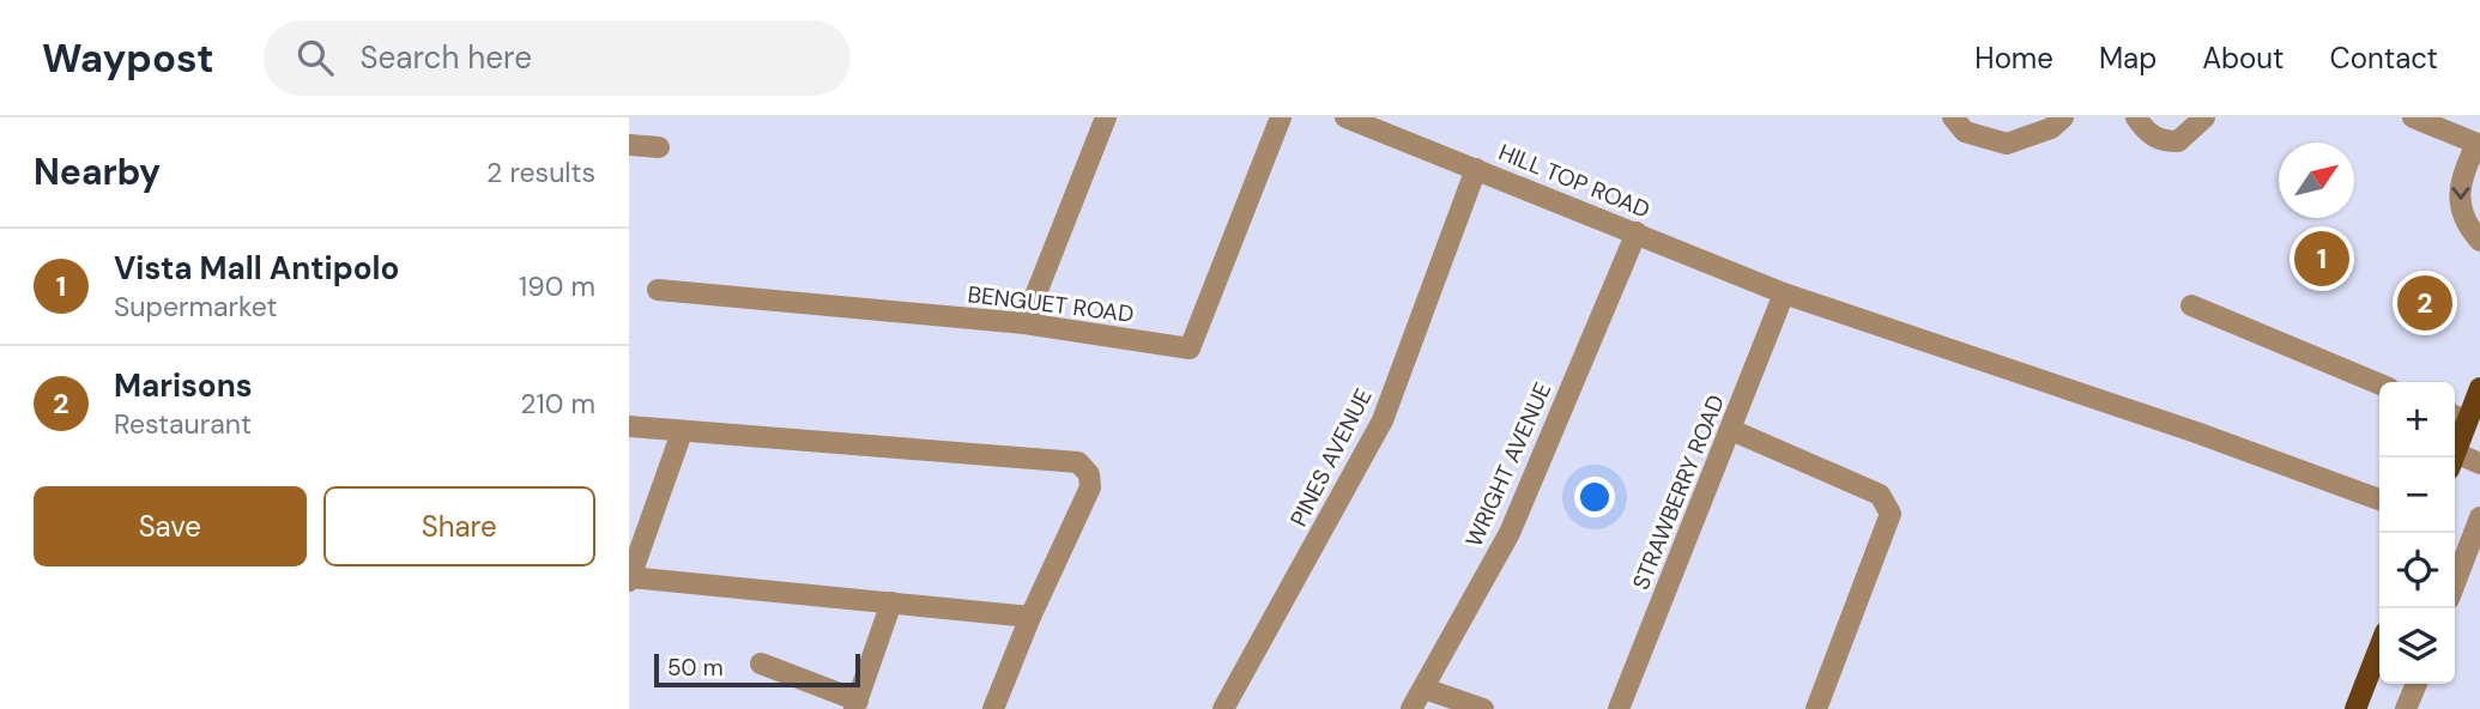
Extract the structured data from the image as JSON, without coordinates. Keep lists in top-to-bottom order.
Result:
{
  "streets": {
    "street": [
      "HILL TOP ROAD",
      "BENGUET ROAD",
      "PINES AVENUE",
      "WRIGHT AVENUE",
      "STRAWBERRY ROAD"
    ]
  },
  "crossings": [
    ["HILL TOP ROAD", "PINES AVENUE"],
    ["HILL TOP ROAD", "WRIGHT AVENUE"],
    ["HILL TOP ROAD", "STRAWBERRY ROAD"]
  ],
  "scale_bar": "50 m",
  "north": "top right",
  "page": {
    "header": "Waypost",
    "search": "Search here",
    "nav": [
      "Home",
      "Map",
      "About",
      "Contact"
    ],
    "heading": ["Nearby", "2 results"],
    "list": [
      {
        "mark": "1",
        "name": "Vista Mall Antipolo",
        "note": "Supermarket",
        "value": "190 m"
      },
      {
        "mark": "2",
        "name": "Marisons",
        "note": "Restaurant",
        "value": "210 m"
      }
    ],
    "pins": ["1", "2"],
    "map_buttons": ["+", "−"],
    "buttons": ["Save", "Share"],
    "scale": "50 m"
  }
}
